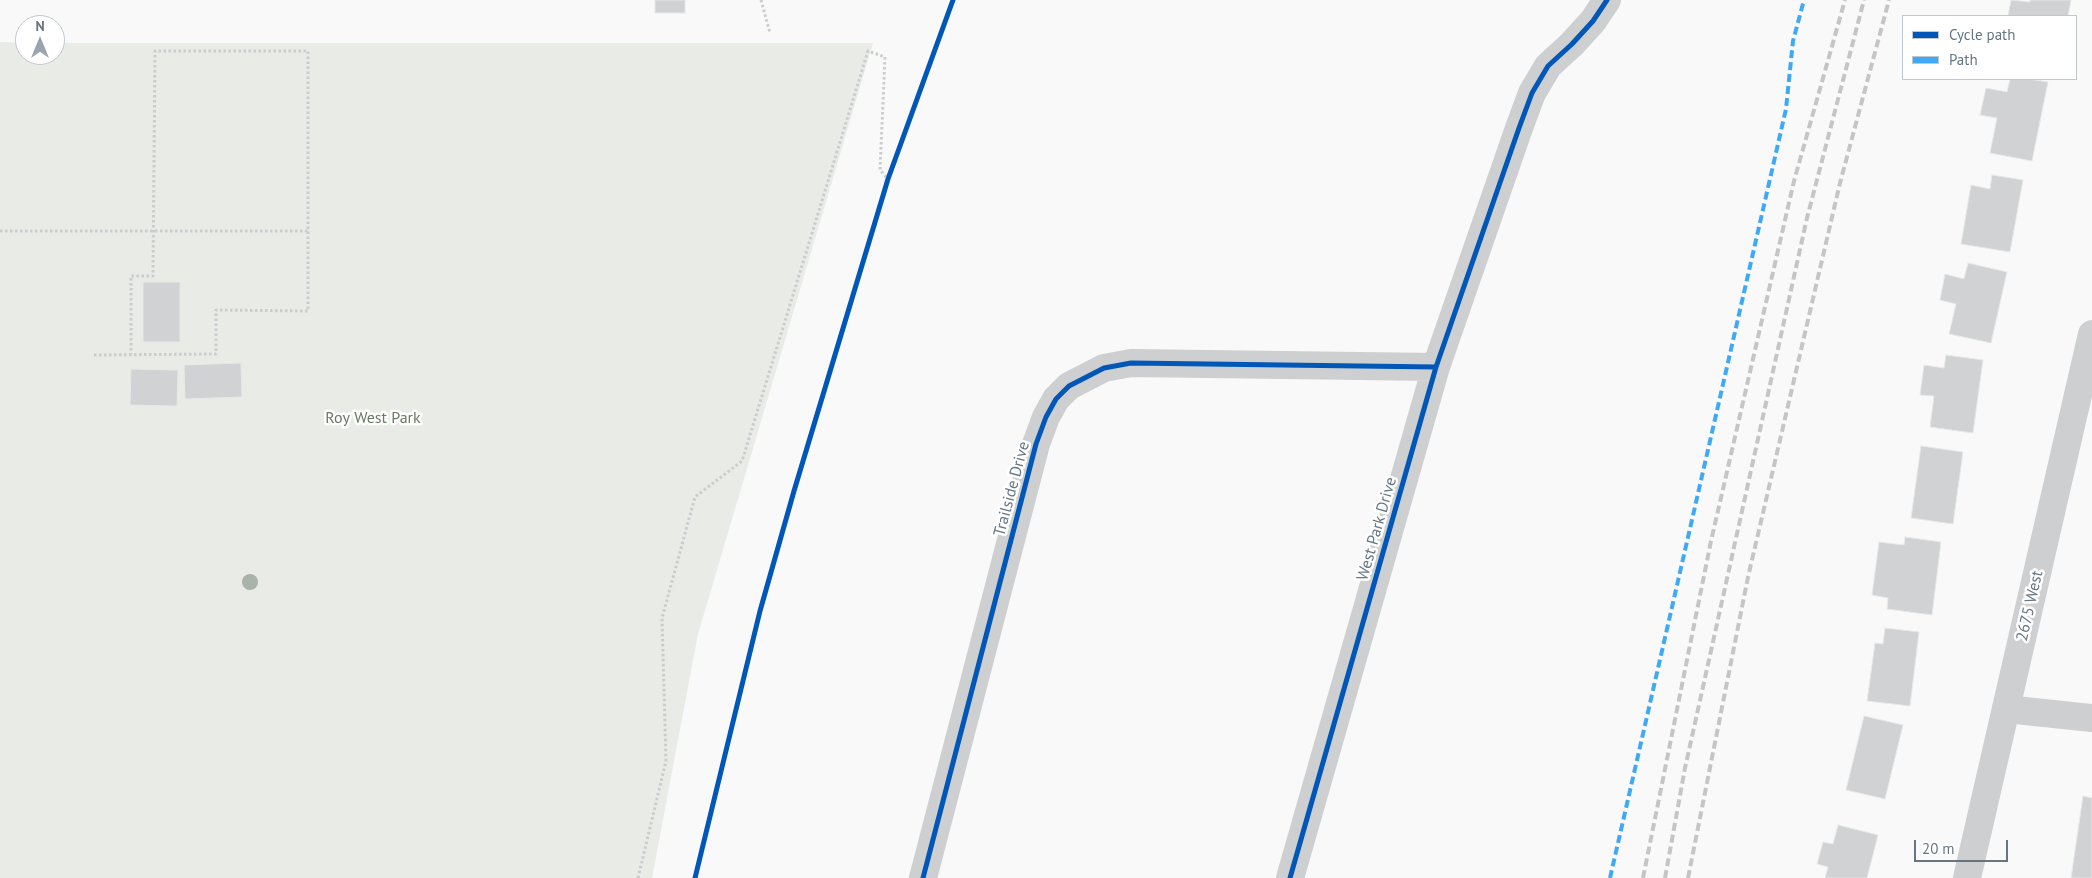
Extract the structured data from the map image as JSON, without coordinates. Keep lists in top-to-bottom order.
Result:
{
  "streets": {
    "street": ["Trailside Drive", "West Park Drive", "2675 West"]
  },
  "crossings": [
    ["Trailside Drive", "West Park Drive"]
  ],
  "parks": ["Roy West Park"],
  "legend": ["Cycle path", "Path"],
  "scale_bar": "20 m",
  "north": "top"
}
